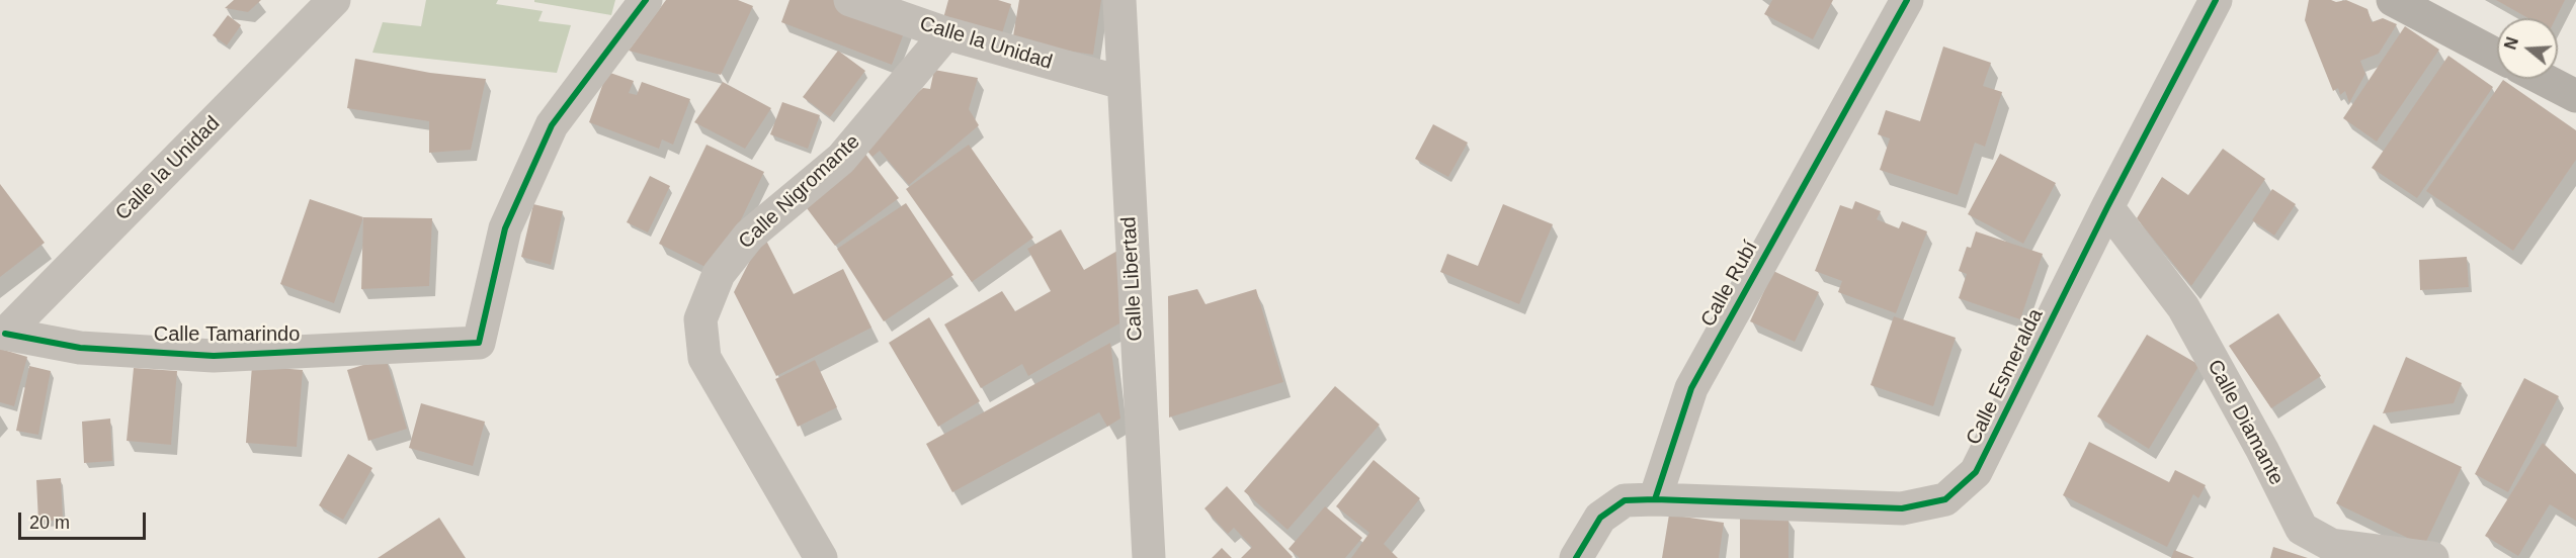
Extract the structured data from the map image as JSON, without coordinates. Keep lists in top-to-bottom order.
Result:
{
  "streets": {
    "street": [
      "Calle la Unidad",
      "Calle Nigromante",
      "Calle Libertad",
      "Calle Rubí",
      "Calle Tamarindo",
      "Calle Esmeralda",
      "Calle Diamante"
    ]
  },
  "crossings": [
    ["Calle la Unidad", "Calle Nigromante"],
    ["Calle la Unidad", "Calle Libertad"],
    ["Calle la Unidad", "Calle Tamarindo"],
    ["Calle Rubí", "Calle Esmeralda"],
    ["Calle Esmeralda", "Calle Diamante"]
  ],
  "scale_bar": "20 m",
  "north": "left"
}
